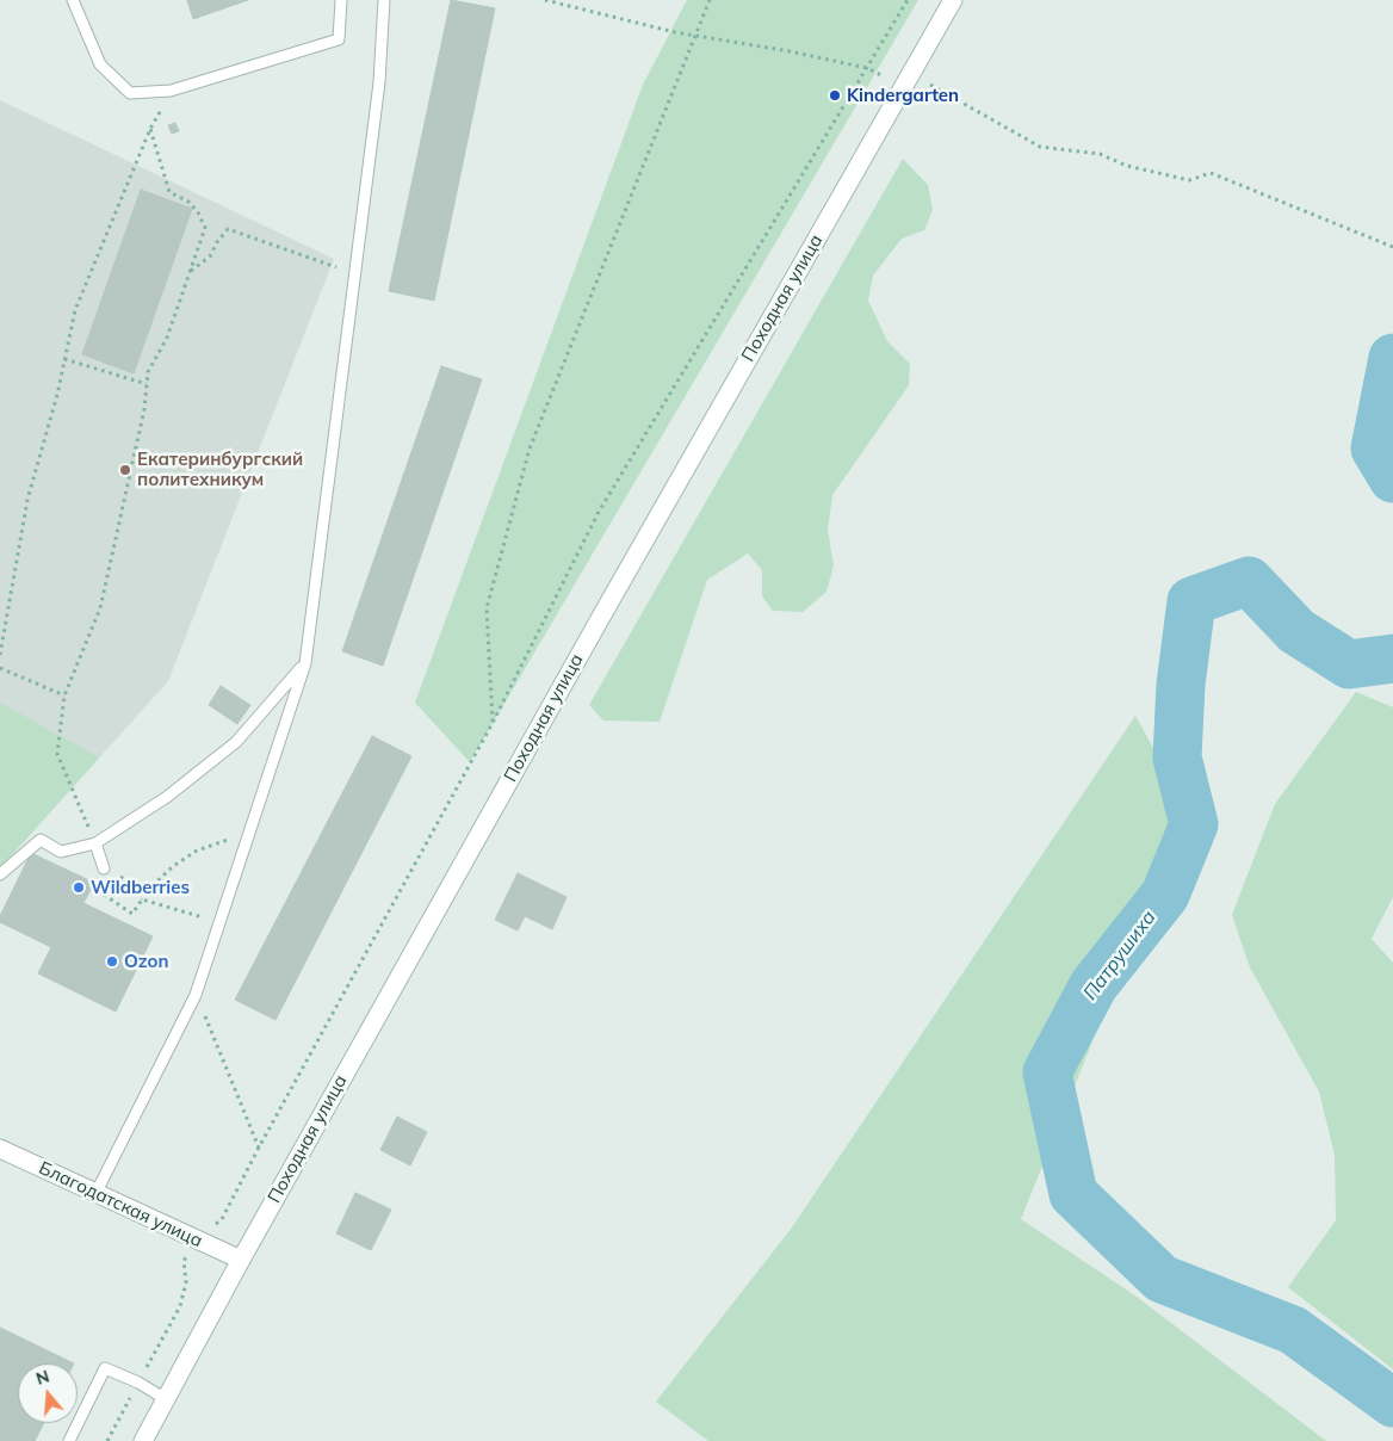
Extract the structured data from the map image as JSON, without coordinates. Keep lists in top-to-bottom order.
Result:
{
  "streets": {
    "main road": ["Походная улица", "Благодатская улица"]
  },
  "crossings": [
    ["Походная улица", "Благодатская улица"]
  ],
  "water": ["Патрушиха"],
  "places": [
    "Kindergarten",
    "Екатеринбургский политехникум",
    "Wildberries",
    "Ozon"
  ],
  "north": "top"
}
